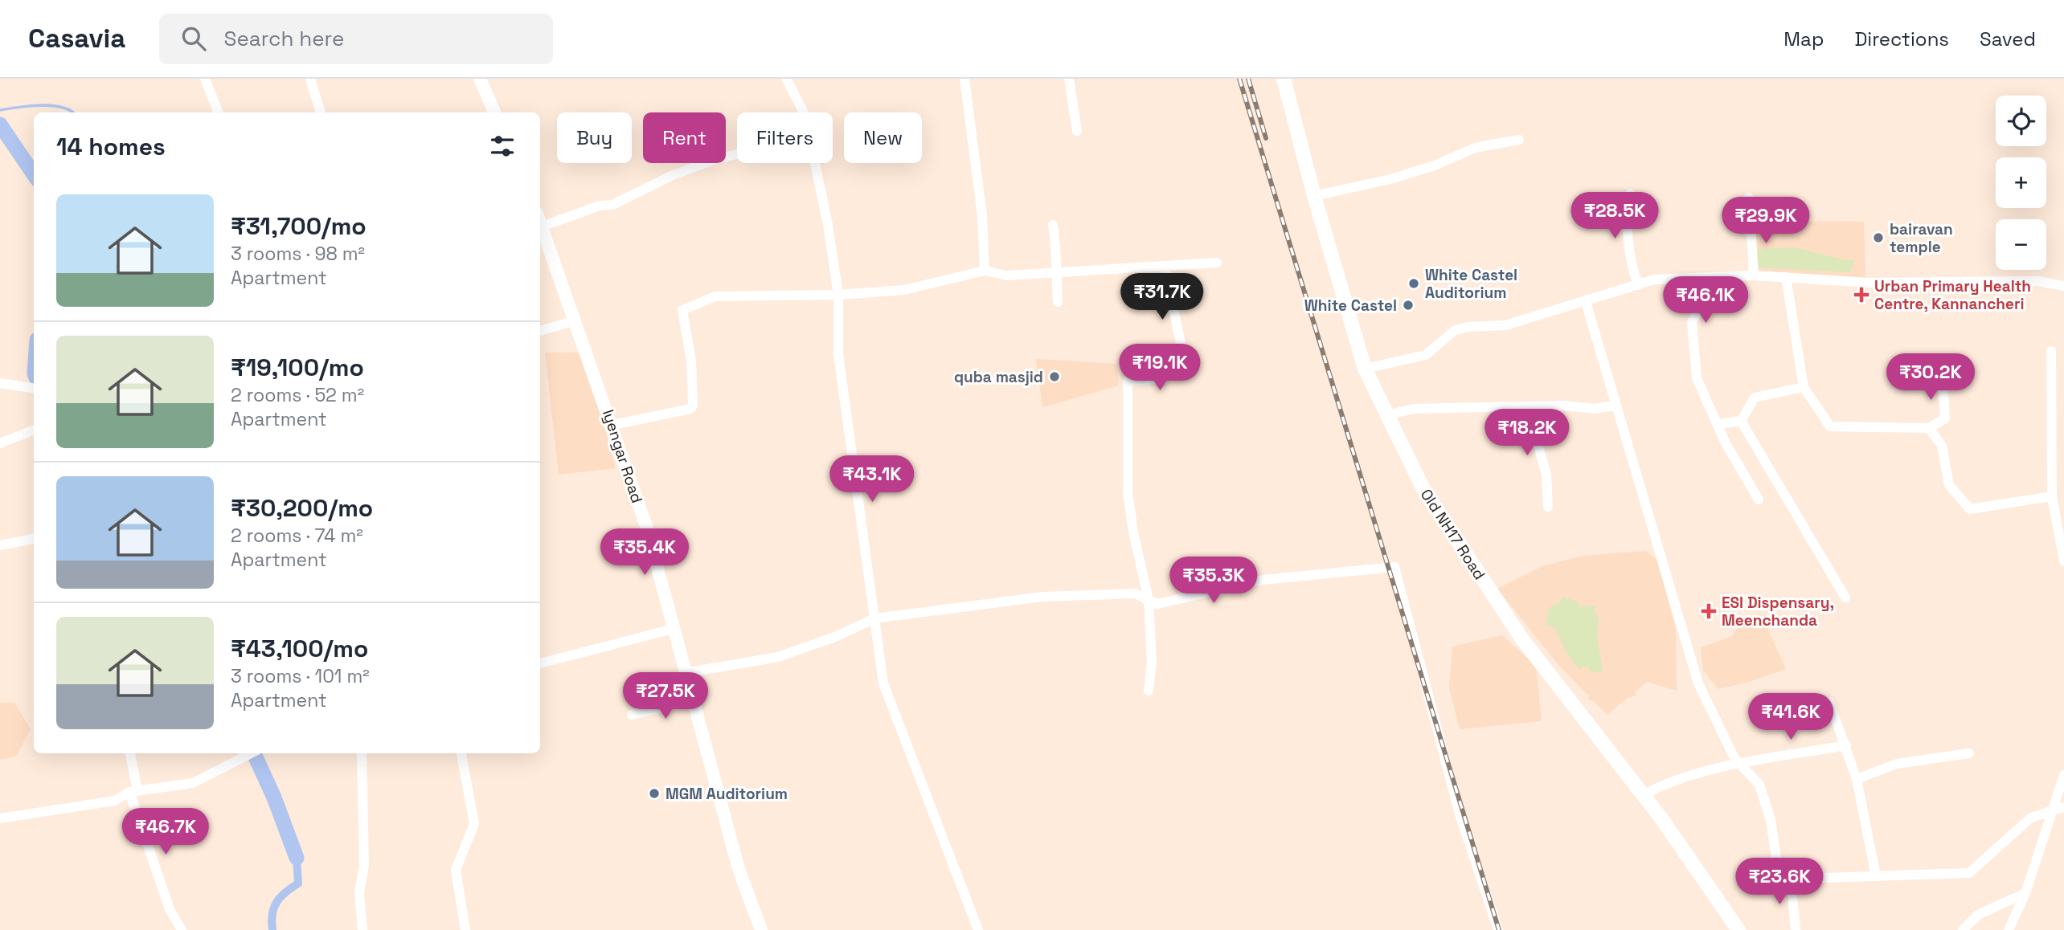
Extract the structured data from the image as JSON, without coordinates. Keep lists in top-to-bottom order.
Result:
{
  "streets": {
    "main road": ["Iyengar Road", "Old NH17 Road"]
  },
  "places": {
    "other": [
      "bairavan temple",
      "White Castel Auditorium",
      "White Castel",
      "quba masjid",
      "MGM Auditorium"
    ],
    "health": ["Urban Primary Health Centre, Kannancheri", "ESI Dispensary, Meenchanda"]
  },
  "page": {
    "header": "Casavia",
    "search": "Search here",
    "nav": ["Map", "Directions", "Saved"],
    "map_buttons": ["+", "−"],
    "chip": [
      "Buy",
      "Rent",
      "Filters",
      "New"
    ],
    "heading": "14 homes",
    "list": [
      {
        "name": "₹31,700/mo",
        "note": "3 rooms · 98 m² · Apartment"
      },
      {
        "name": "₹19,100/mo",
        "note": "2 rooms · 52 m² · Apartment"
      },
      {
        "name": "₹30,200/mo",
        "note": "2 rooms · 74 m² · Apartment"
      },
      {
        "name": "₹43,100/mo",
        "note": "3 rooms · 101 m² · Apartment"
      }
    ],
    "price": [
      "₹28.5K",
      "₹29.9K",
      "₹31.7K",
      "₹46.1K",
      "₹19.1K",
      "₹30.2K",
      "₹18.2K",
      "₹43.1K",
      "₹35.4K",
      "₹35.3K",
      "₹27.5K",
      "₹41.6K",
      "₹46.7K",
      "₹23.6K"
    ]
  }
}
